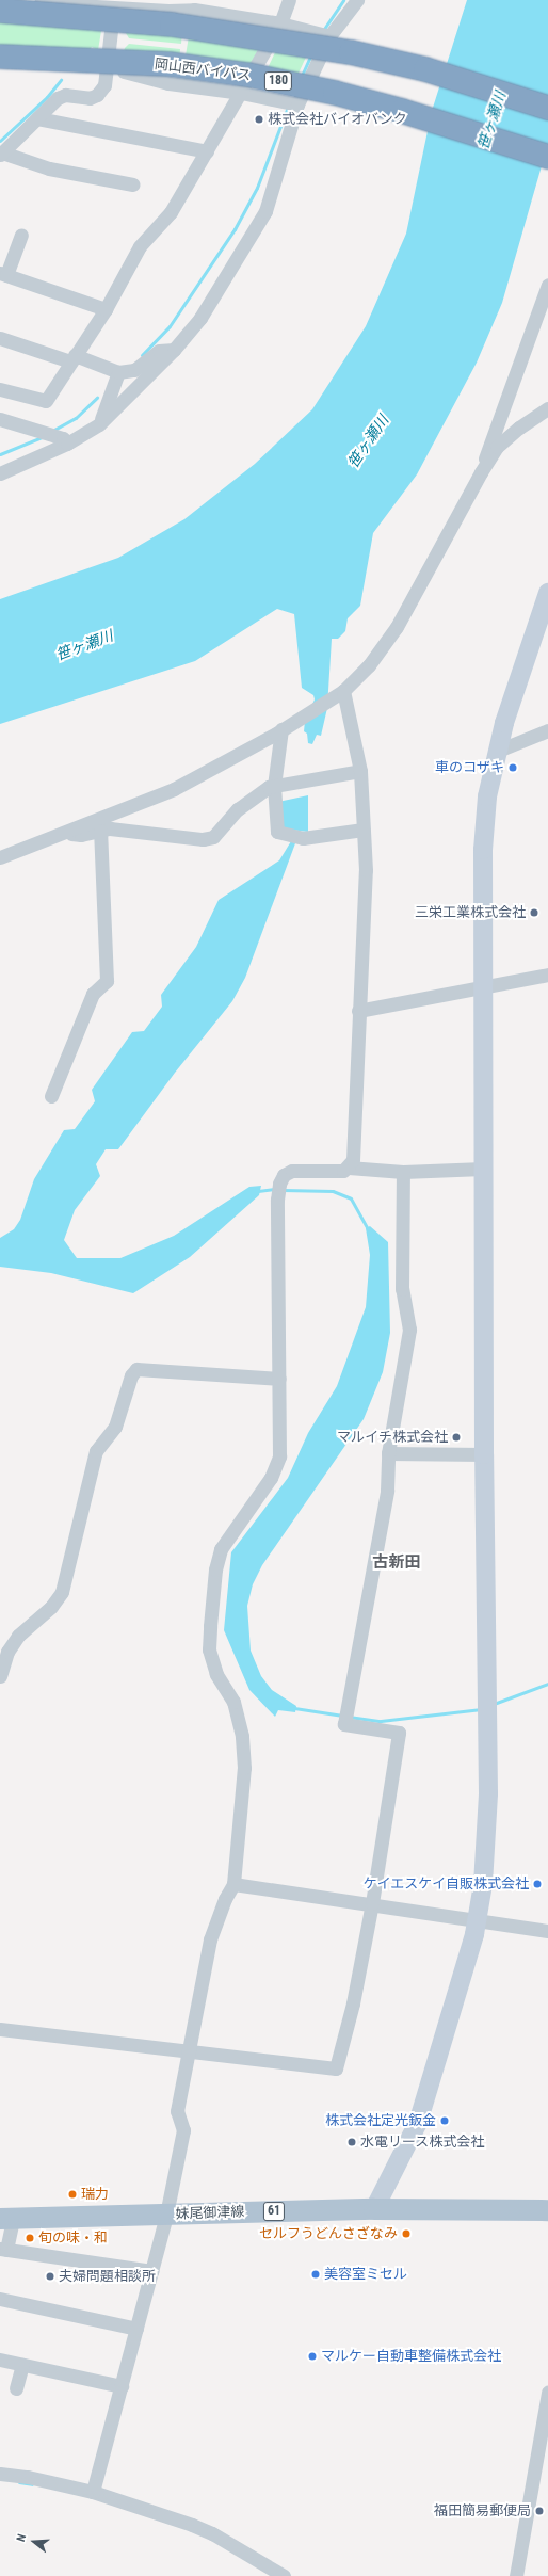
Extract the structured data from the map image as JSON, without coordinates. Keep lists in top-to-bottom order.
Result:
{
  "streets": {
    "highway": ["岡山西バイパス", "180"],
    "main road": ["61", "妹尾御津線"]
  },
  "districts": ["古新田"],
  "water": ["笹ヶ瀬川"],
  "places": [
    "株式会社バイオバンク",
    "車のコザキ",
    "三栄工業株式会社",
    "マルイチ株式会社",
    "ケイエスケイ自販株式会社",
    "株式会社定光鈑金",
    "水電リース株式会社",
    "瑞力",
    "セルフうどんさざなみ",
    "旬の味・和",
    "美容室ミセル",
    "夫婦問題相談所",
    "マルケー自動車整備株式会社",
    "福田簡易郵便局"
  ],
  "north": "left"
}
